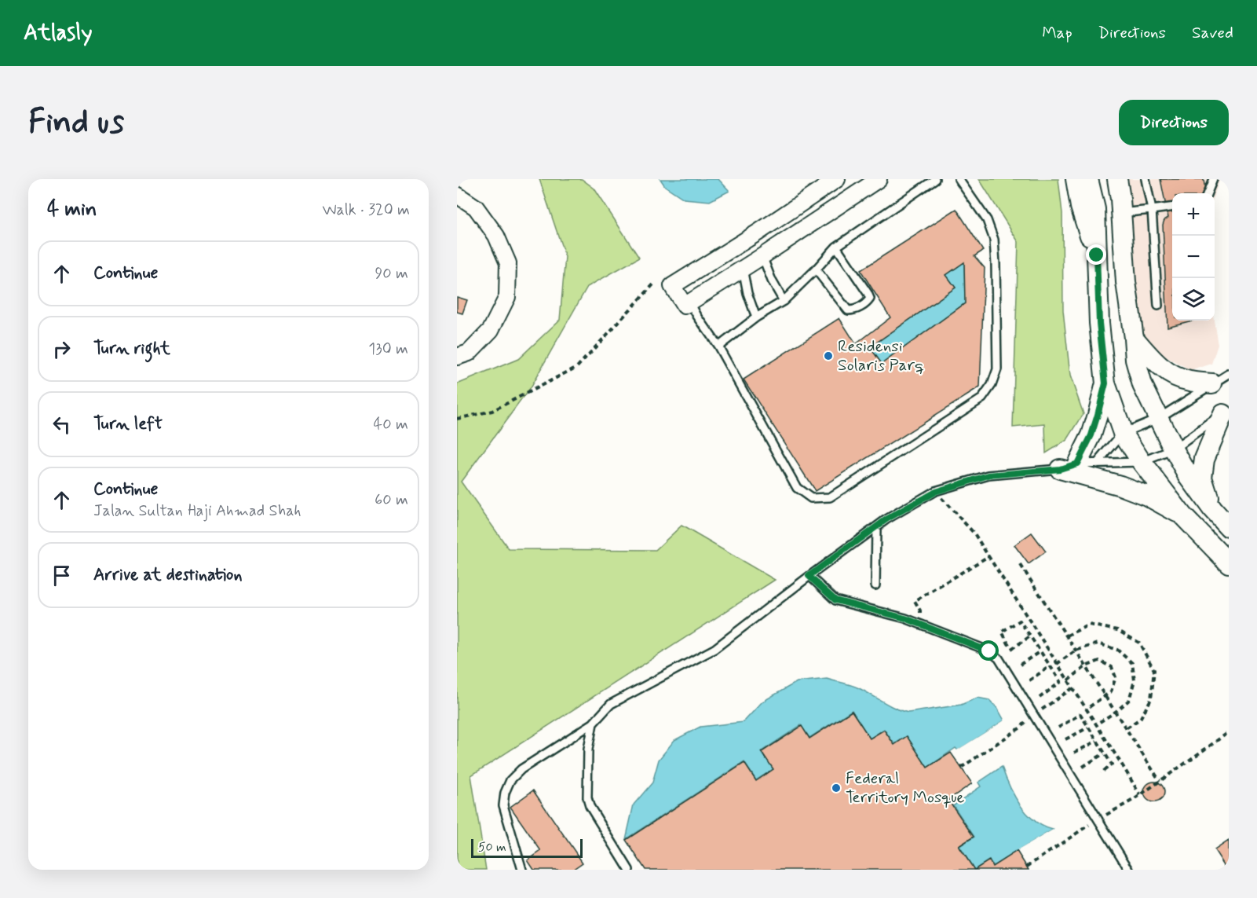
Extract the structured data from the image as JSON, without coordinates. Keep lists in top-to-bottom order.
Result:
{
  "places": ["Residensi Solaris Parq", "Federal Territory Mosque"],
  "scale_bar": "50 m",
  "page": {
    "header": "Atlasly",
    "nav": ["Map", "Directions", "Saved"],
    "buttons": "Directions",
    "title": "Find us",
    "heading": ["4 min", "Walk · 320 m"],
    "map_buttons": ["+", "−"],
    "list": [
      ["Continue", "90 m"],
      ["Turn right", "130 m"],
      ["Turn left", "40 m"],
      ["Continue", "Jalan Sultan Haji Ahmad Shah", "60 m"],
      "Arrive at destination"
    ],
    "scale": "50 m"
  }
}
